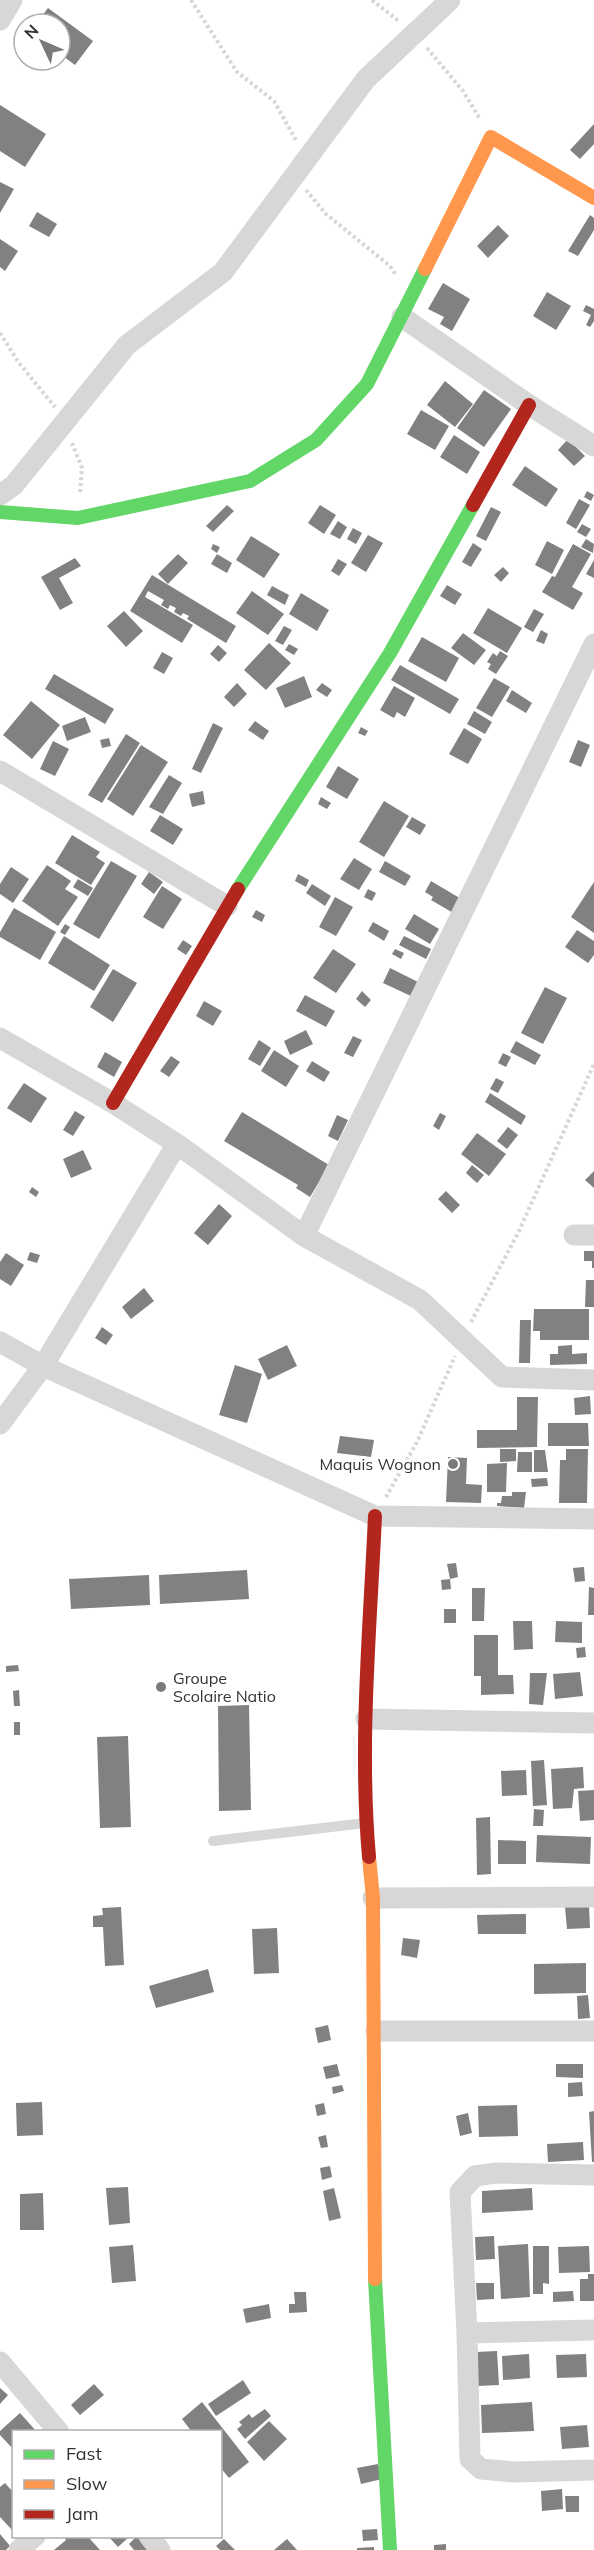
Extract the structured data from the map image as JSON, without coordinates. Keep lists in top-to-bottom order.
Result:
{
  "places": ["Maquis Wognon", "Groupe Scolaire Natio"],
  "legend": ["Fast", "Slow", "Jam"],
  "north": "top left"
}
